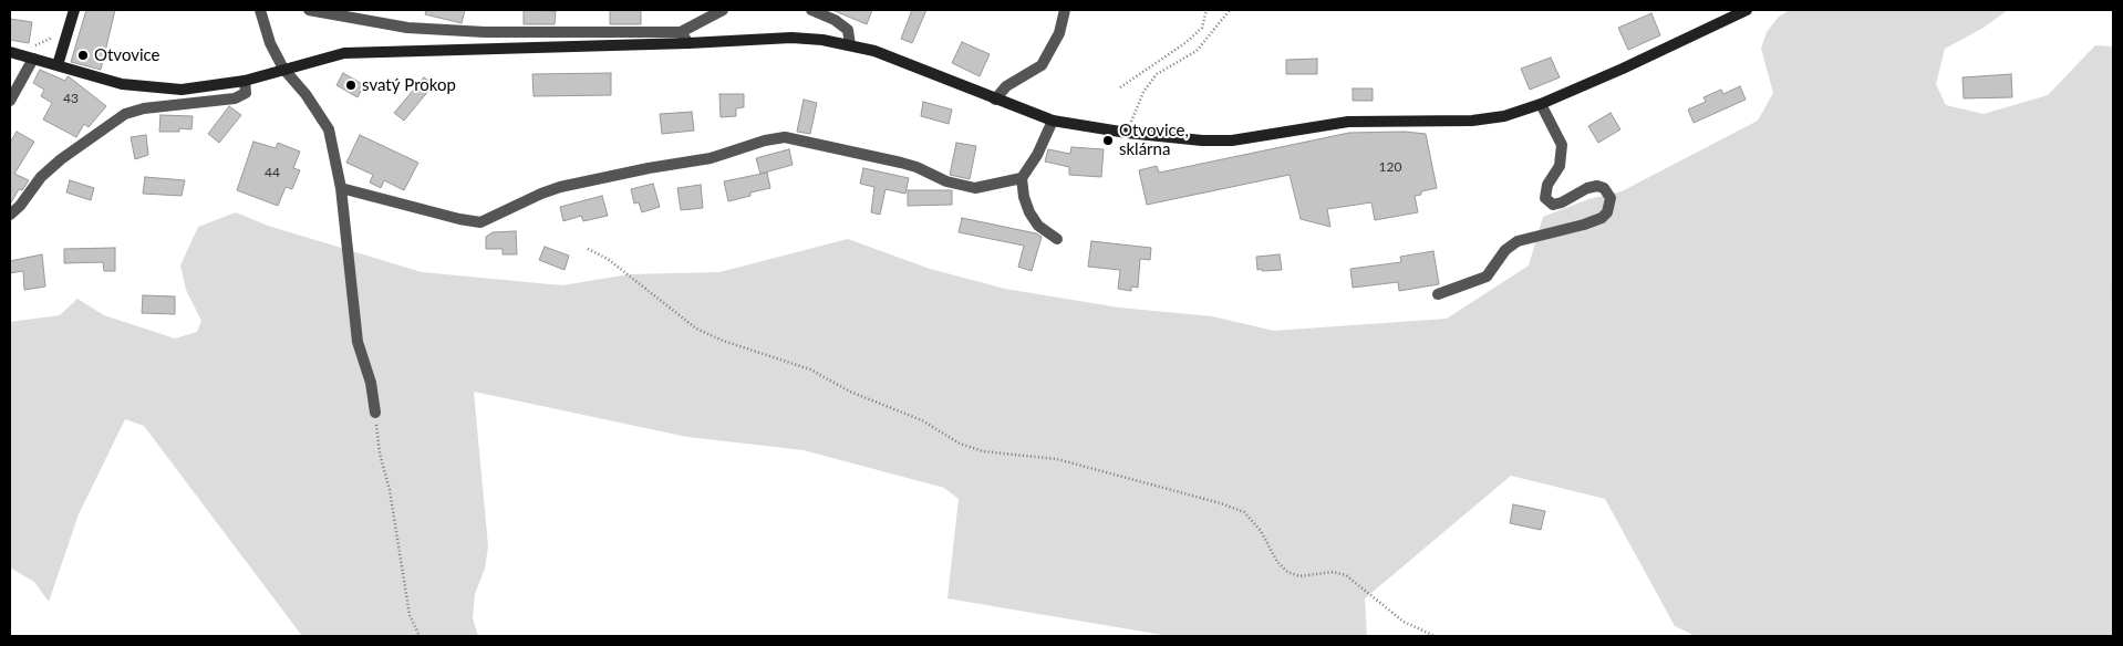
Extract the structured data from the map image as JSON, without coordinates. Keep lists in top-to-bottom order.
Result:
{
  "places": ["Otvovice", "svatý Prokop", "Otvovice, sklárna"],
  "house_numbers": ["43", "120", "44"]
}
